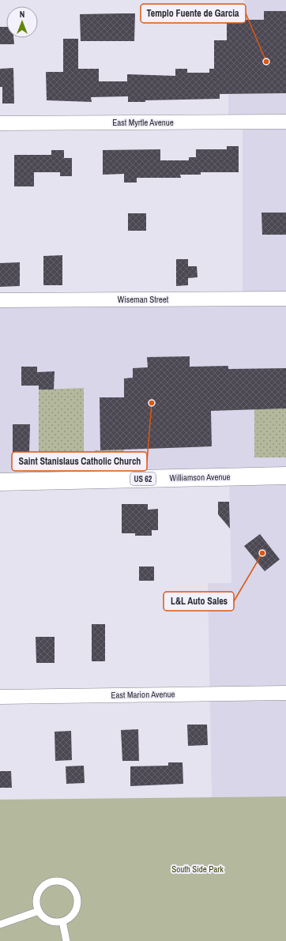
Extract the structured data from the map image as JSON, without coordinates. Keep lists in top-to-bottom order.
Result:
{
  "streets": {
    "main road": ["Williamson Avenue", "US 62"],
    "street": ["East Myrtle Avenue", "Wiseman Street", "East Marion Avenue"]
  },
  "parks": ["South Side Park"],
  "places": ["Templo Fuente de Garcia", "Saint Stanislaus Catholic Church", "L&L Auto Sales"],
  "north": "top"
}
